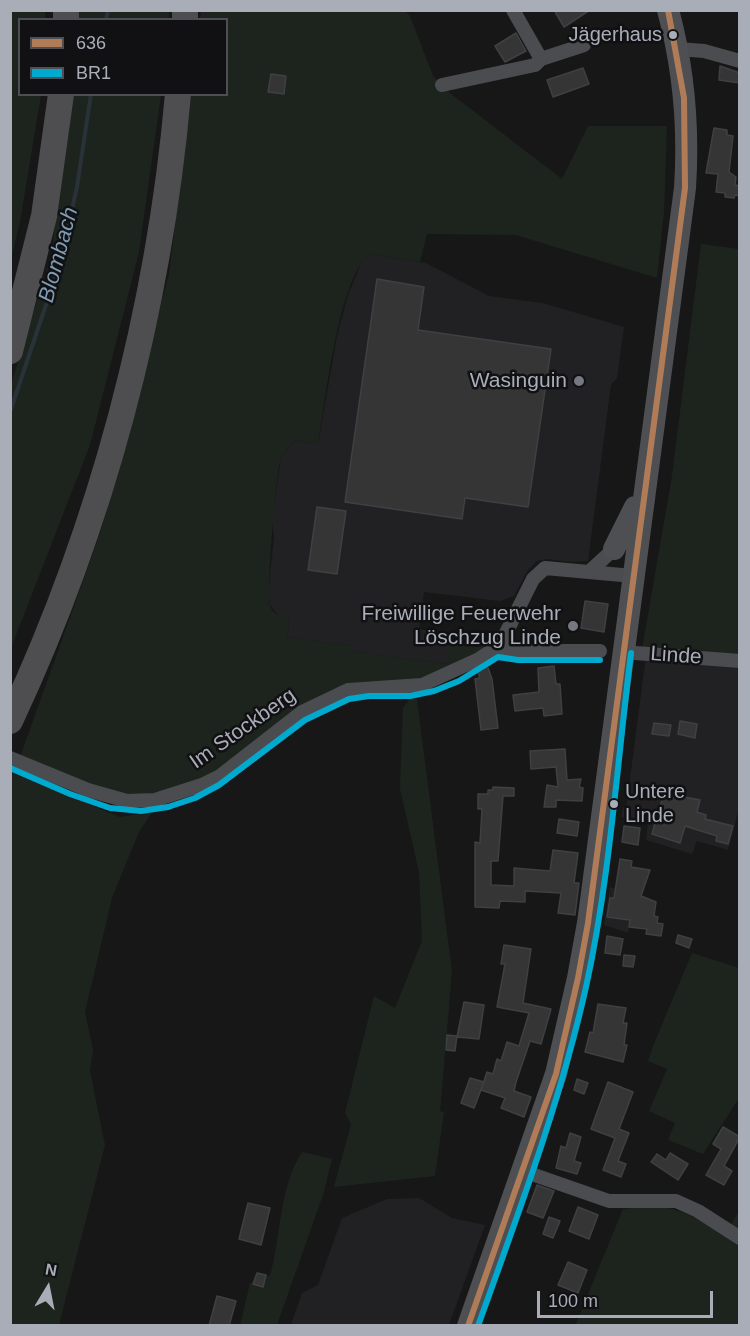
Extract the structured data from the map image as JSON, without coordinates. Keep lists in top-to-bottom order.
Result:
{
  "streets": {
    "main road": ["Linde"],
    "street": ["Im Stockberg"]
  },
  "water": ["Blombach"],
  "places": [
    "Jägerhaus",
    "Wasinguin",
    "Freiwillige Feuerwehr Löschzug Linde",
    "Untere Linde"
  ],
  "lines": ["transit line 636", "transit line BR1"],
  "legend": ["636", "BR1"],
  "scale_bar": "100 m",
  "north": "top"
}
